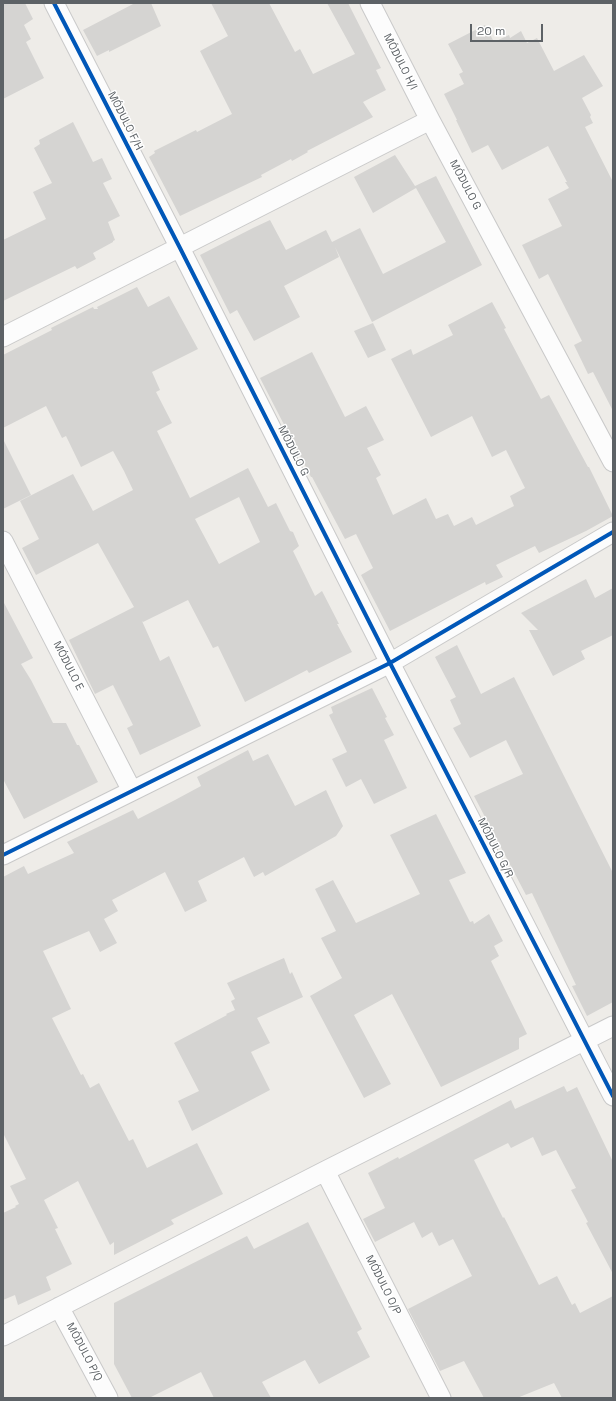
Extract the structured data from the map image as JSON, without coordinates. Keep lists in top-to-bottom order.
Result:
{
  "streets": {
    "street": [
      "MÓDULO H/I",
      "MÓDULO F/H",
      "MÓDULO G",
      "MÓDULO E",
      "MÓDULO G/R",
      "MÓDULO O/P",
      "MÓDULO P/Q"
    ]
  },
  "crossings": [
    ["MÓDULO H/I", "MÓDULO G"],
    ["MÓDULO F/H", "MÓDULO G"],
    ["MÓDULO G", "MÓDULO G/R"]
  ],
  "scale_bar": "20 m"
}
